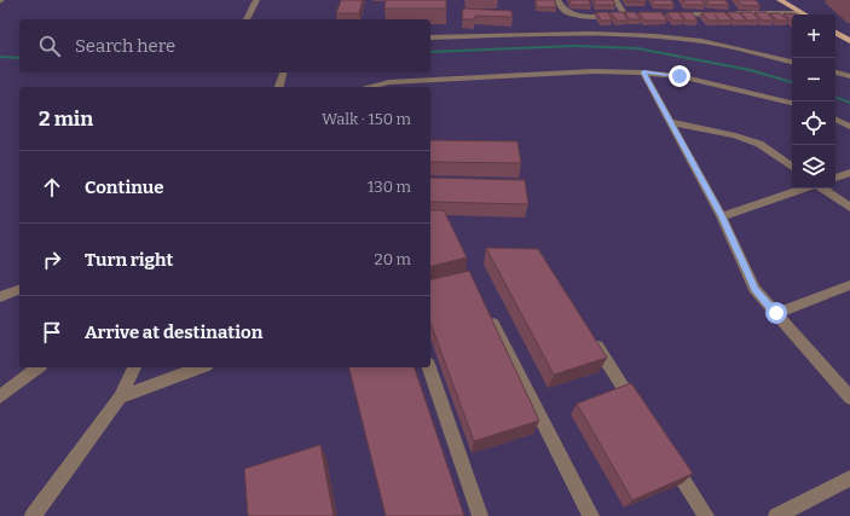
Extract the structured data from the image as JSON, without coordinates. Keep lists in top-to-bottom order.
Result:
{
  "page": {
    "map_buttons": ["+", "−"],
    "search": "Search here",
    "heading": ["2 min", "Walk · 150 m"],
    "list": [
      ["Continue", "130 m"],
      ["Turn right", "20 m"],
      "Arrive at destination"
    ]
  }
}
